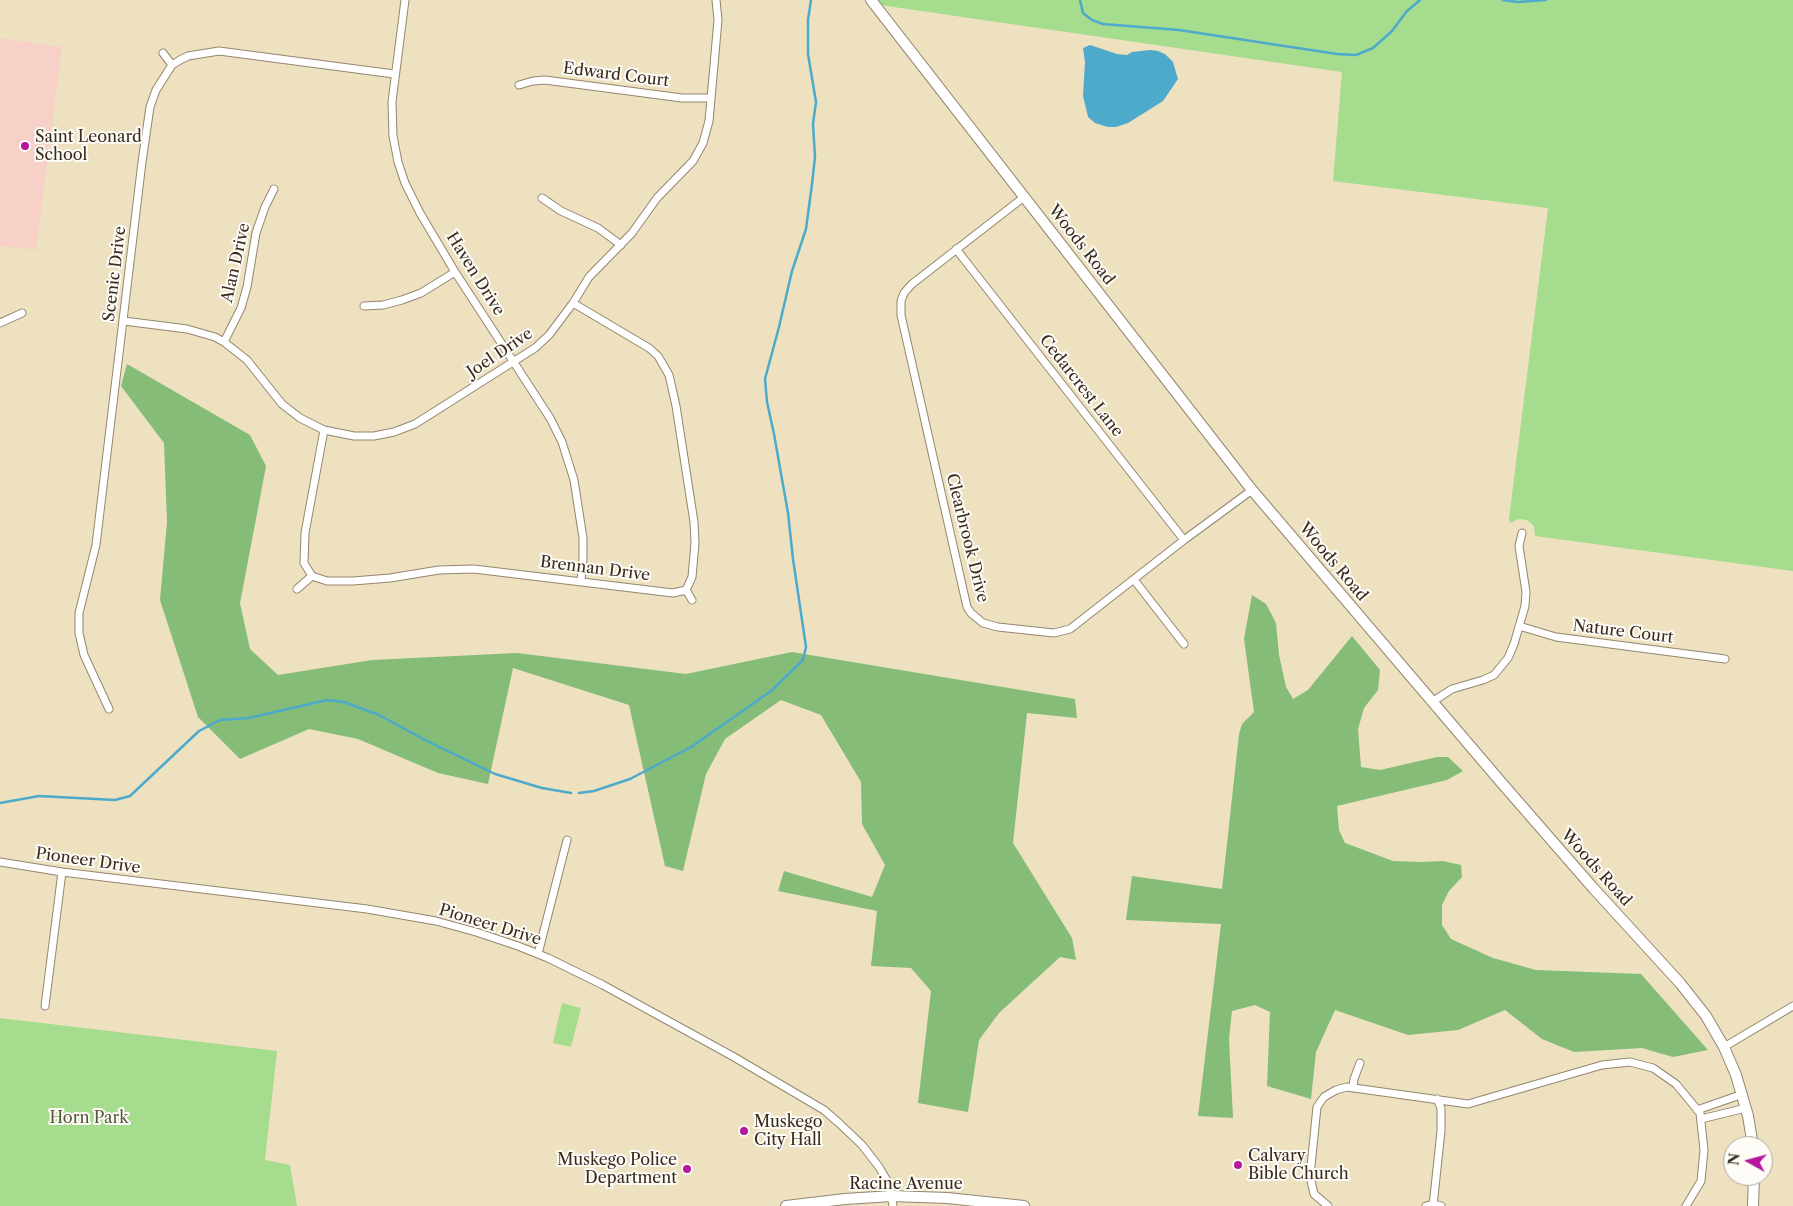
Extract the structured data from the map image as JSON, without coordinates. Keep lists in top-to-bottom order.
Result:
{
  "streets": {
    "street": [
      "Edward Court",
      "Woods Road",
      "Alan Drive",
      "Scenic Drive",
      "Haven Drive",
      "Joel Drive",
      "Cedarcrest Lane",
      "Clearbrook Drive",
      "Brennan Drive",
      "Nature Court",
      "Pioneer Drive",
      "Racine Avenue"
    ]
  },
  "crossings": [
    ["Edward Court", "Joel Drive"],
    ["Woods Road", "Clearbrook Drive"],
    ["Alan Drive", "Joel Drive"],
    ["Scenic Drive", "Joel Drive"],
    ["Haven Drive", "Joel Drive"],
    ["Haven Drive", "Brennan Drive"],
    ["Cedarcrest Lane", "Clearbrook Drive"],
    ["Pioneer Drive", "Racine Avenue"]
  ],
  "parks": ["Horn Park"],
  "places": [
    "Saint Leonard School",
    "Muskego City Hall",
    "Calvary Bible Church",
    "Muskego Police Department"
  ],
  "north": "left"
}
